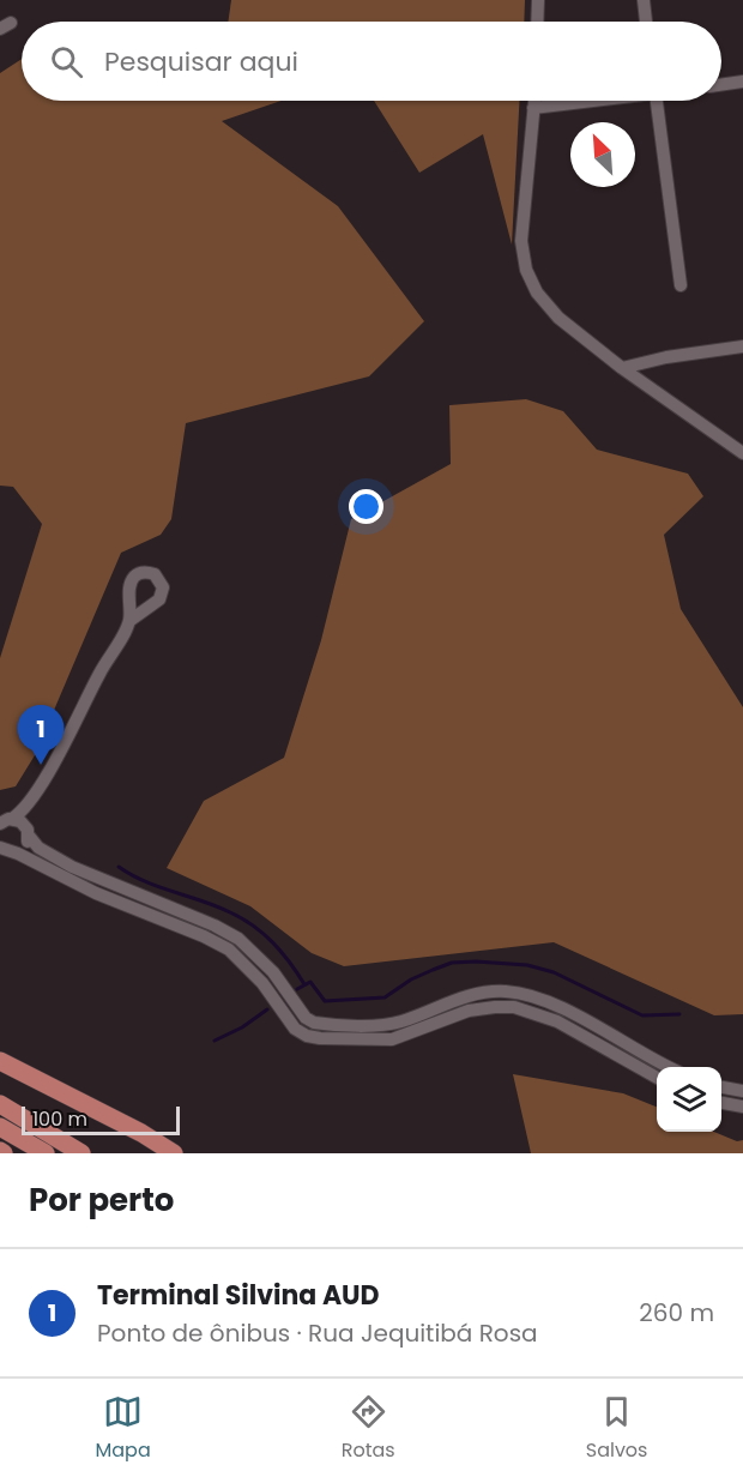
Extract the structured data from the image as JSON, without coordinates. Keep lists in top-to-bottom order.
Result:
{
  "scale_bar": "100 m",
  "north": "top left",
  "page": {
    "search": "Pesquisar aqui",
    "pins": "1",
    "scale": "100 m",
    "heading": "Por perto",
    "list": [
      {
        "mark": "1",
        "name": "Terminal Silvina AUD",
        "note": "Ponto de ônibus · Rua Jequitibá Rosa",
        "value": "260 m"
      }
    ],
    "nav": ["Mapa", "Rotas", "Salvos"]
  }
}
